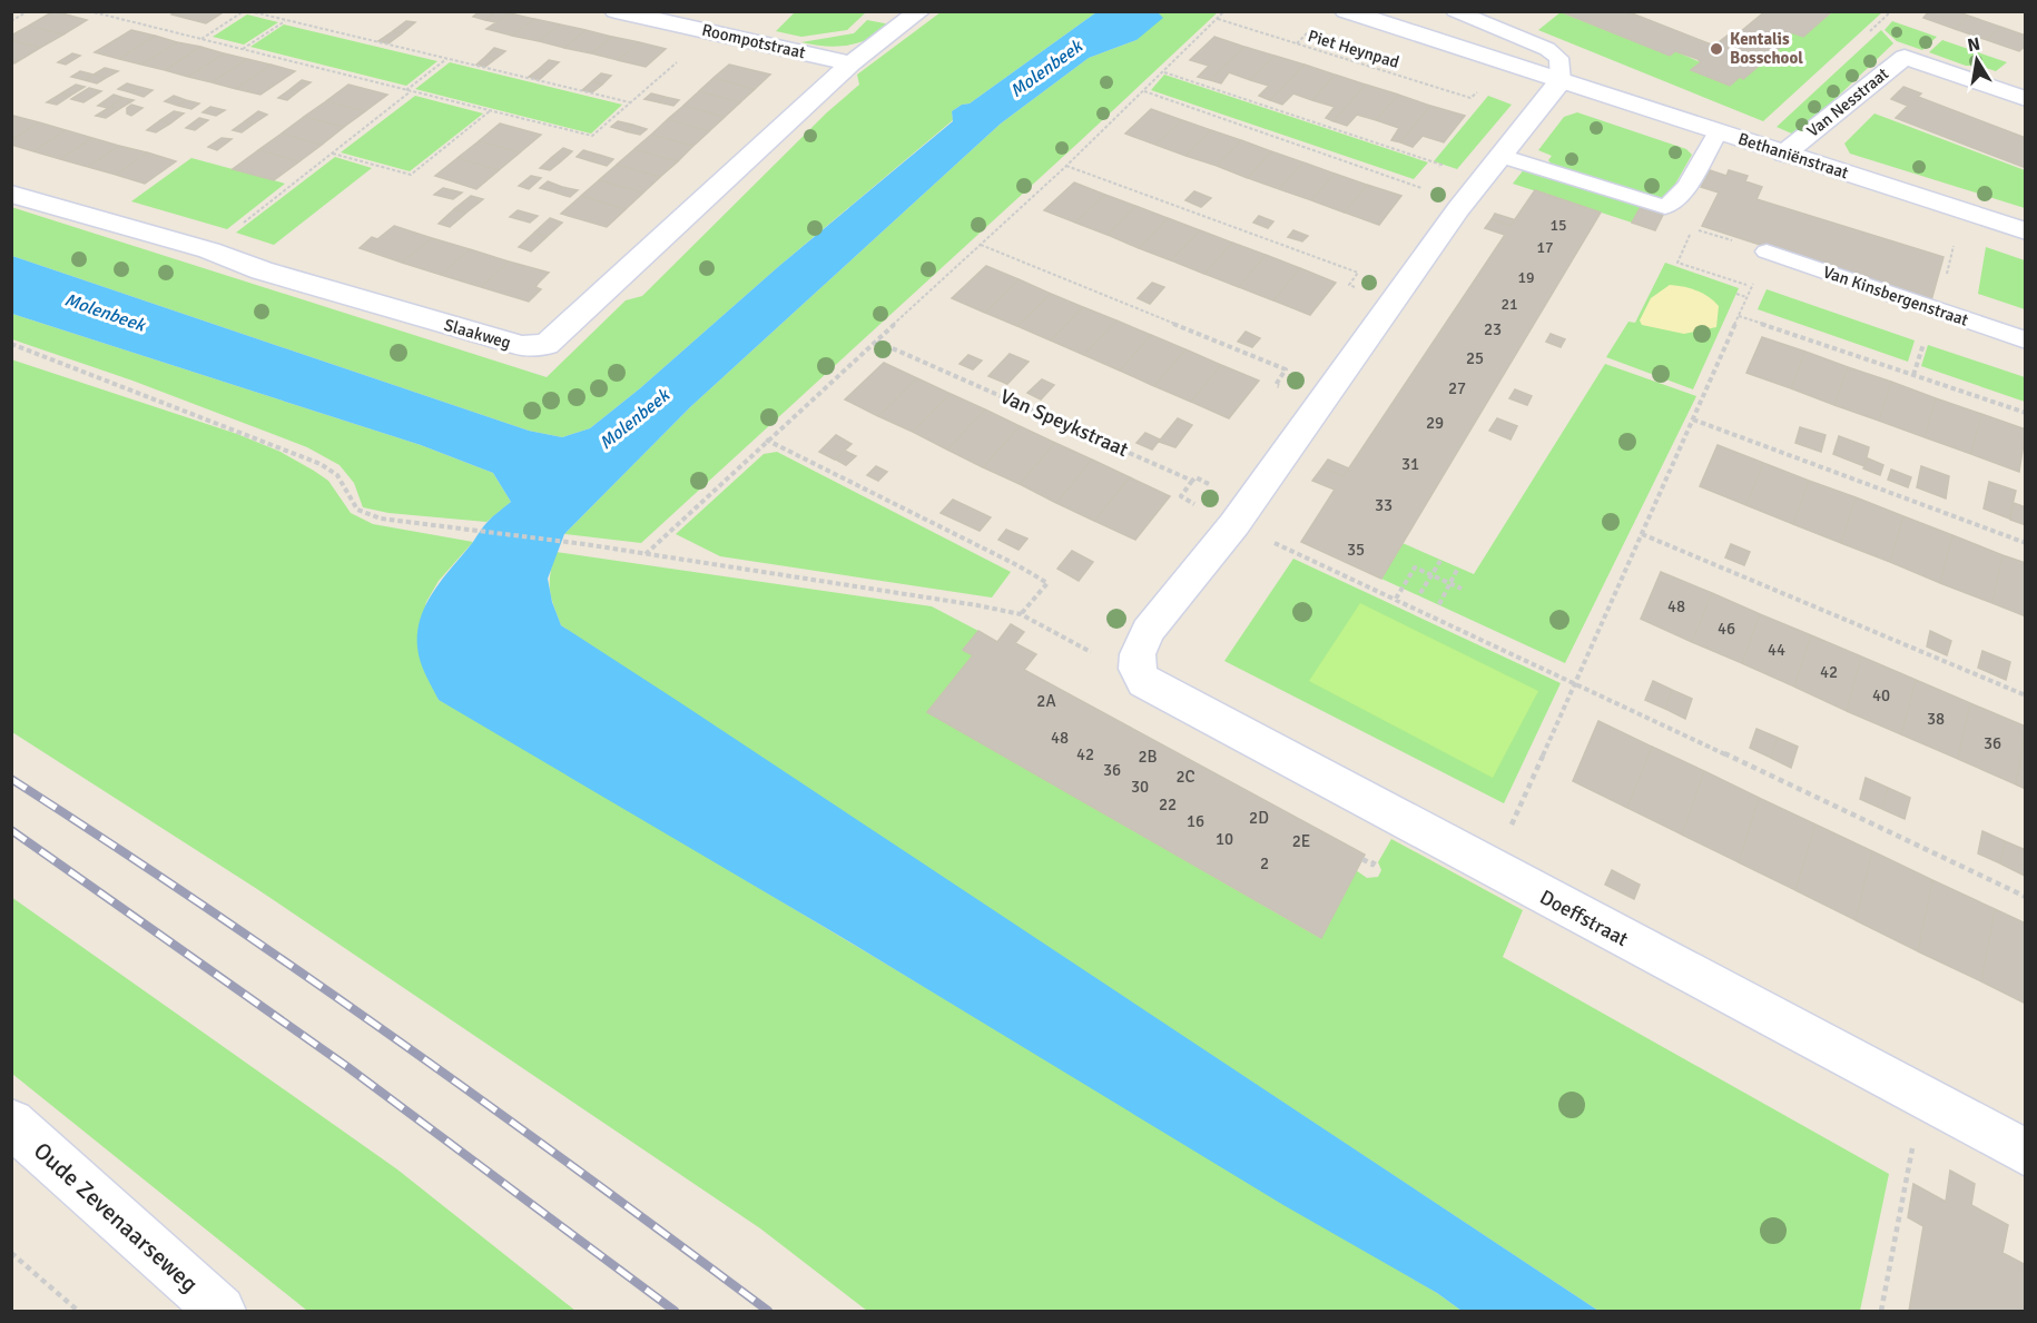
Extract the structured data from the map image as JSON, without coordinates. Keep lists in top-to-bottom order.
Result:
{
  "streets": {
    "street": [
      "Roompotstraat",
      "Van Nesstraat",
      "Bethaniënstraat",
      "Slaakweg",
      "Doeffstraat",
      "Oude Zevenaarseweg"
    ],
    "lane": ["Van Kinsbergenstraat"],
    "path": ["Piet Heynpad", "Van Speykstraat"]
  },
  "crossings": [
    ["Roompotstraat", "Slaakweg"],
    ["Van Nesstraat", "Bethaniënstraat"]
  ],
  "water": ["Molenbeek"],
  "places": ["Kentalis Bosschool"],
  "house_numbers": [
    "15",
    "17",
    "19",
    "21",
    "23",
    "25",
    "27",
    "29",
    "31",
    "33",
    "35",
    "48",
    "46",
    "44",
    "42",
    "40",
    "2A",
    "38",
    "48",
    "36",
    "42",
    "2B",
    "36",
    "2C",
    "30",
    "22",
    "2D",
    "16",
    "10",
    "2E",
    "2"
  ],
  "north": "top"
}
